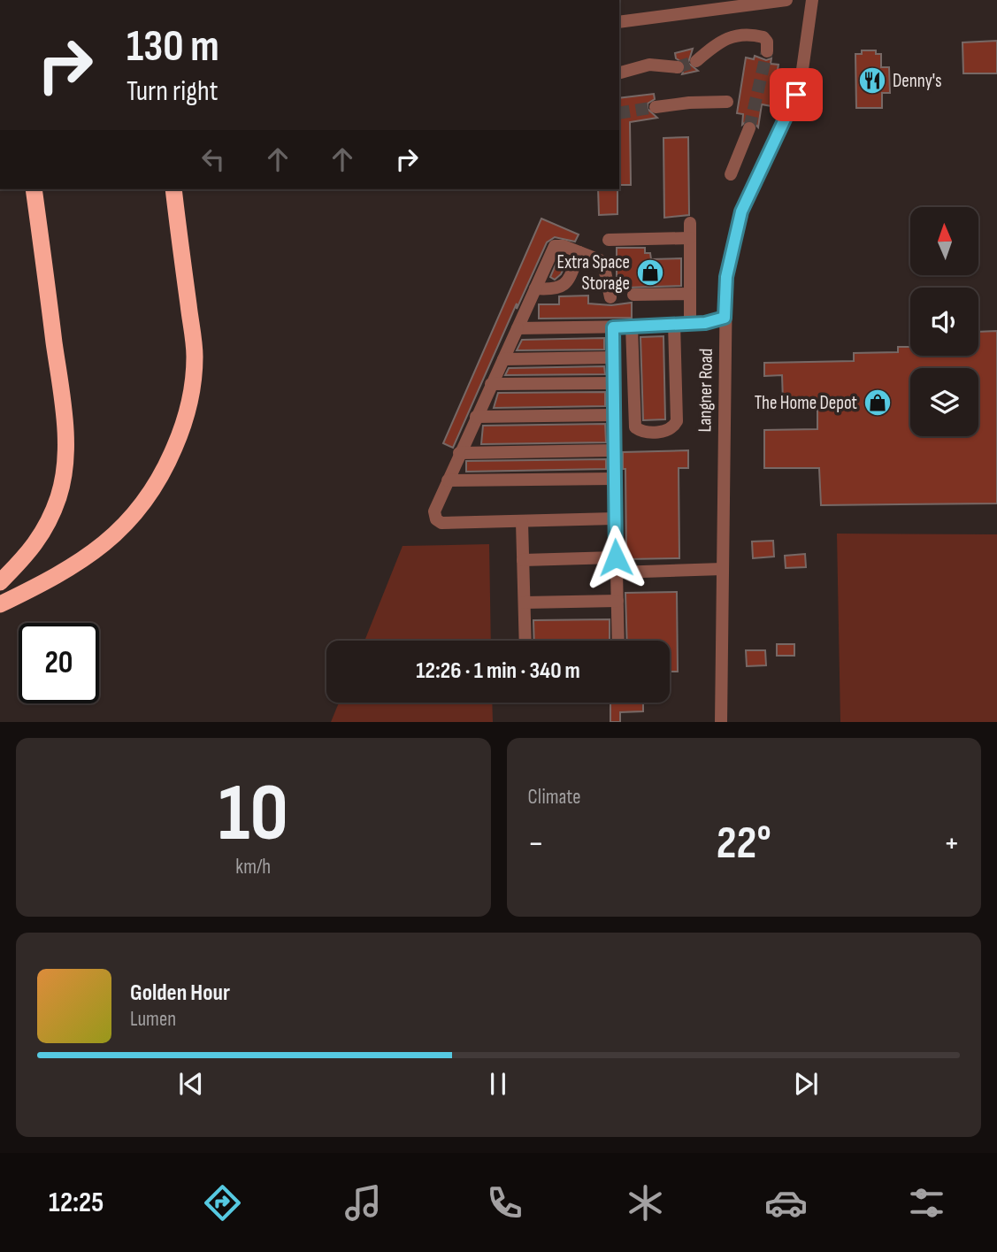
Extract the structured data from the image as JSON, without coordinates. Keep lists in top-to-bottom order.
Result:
{
  "streets": {
    "street": ["Langner Road"]
  },
  "places": {
    "restaurant": ["Denny's"],
    "shop": ["Extra Space Storage", "The Home Depot"]
  },
  "north": "top",
  "page": {
    "turn": ["130 m", "Turn right"],
    "limit": "20",
    "trip": "12:26 · 1 min · 340 m",
    "tile": [
      ["10", "km/h"],
      "Climate"
    ],
    "heat": ["−", "22°", "+"],
    "song": ["Golden Hour", "Lumen"],
    "tabs": "12:25"
  }
}
